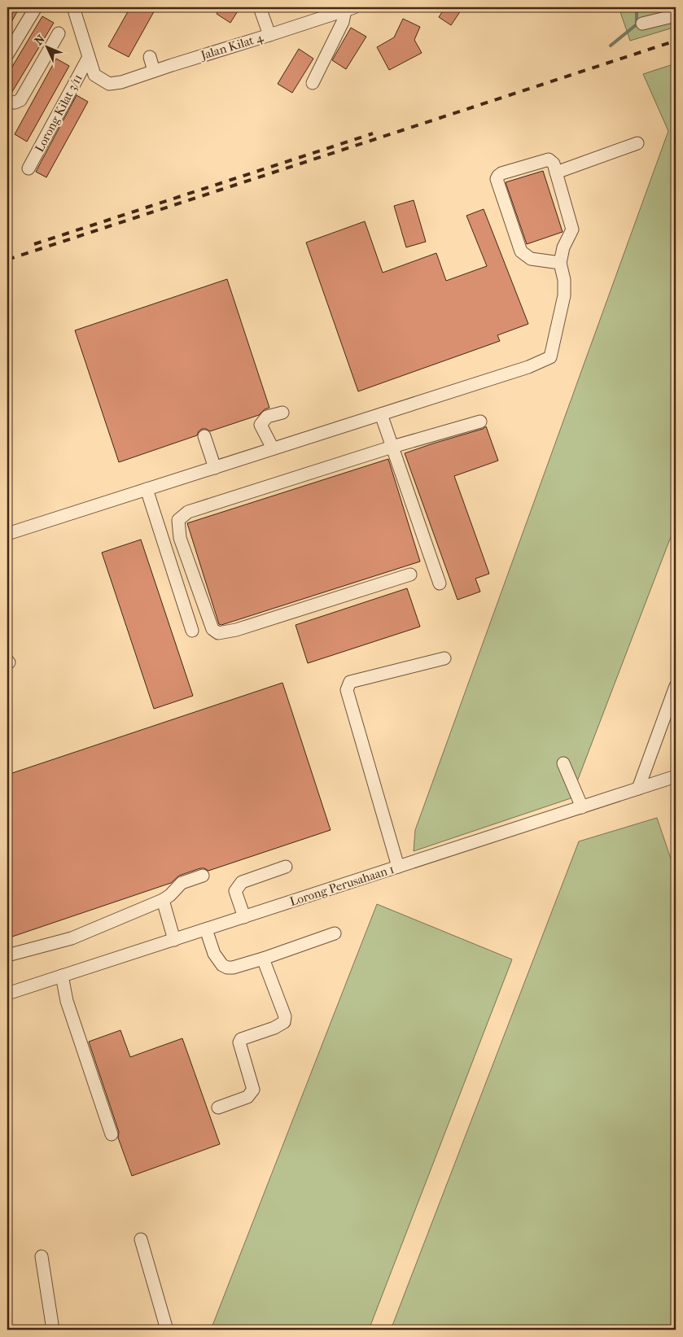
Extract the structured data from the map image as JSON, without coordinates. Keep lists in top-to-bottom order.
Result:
{
  "streets": {
    "street": ["Jalan Kilat 4", "Lorong Kilat 3/11", "Lorong Perusahaan 1"]
  },
  "crossings": [
    ["Jalan Kilat 4", "Lorong Kilat 3/11"]
  ],
  "north": "top left"
}
